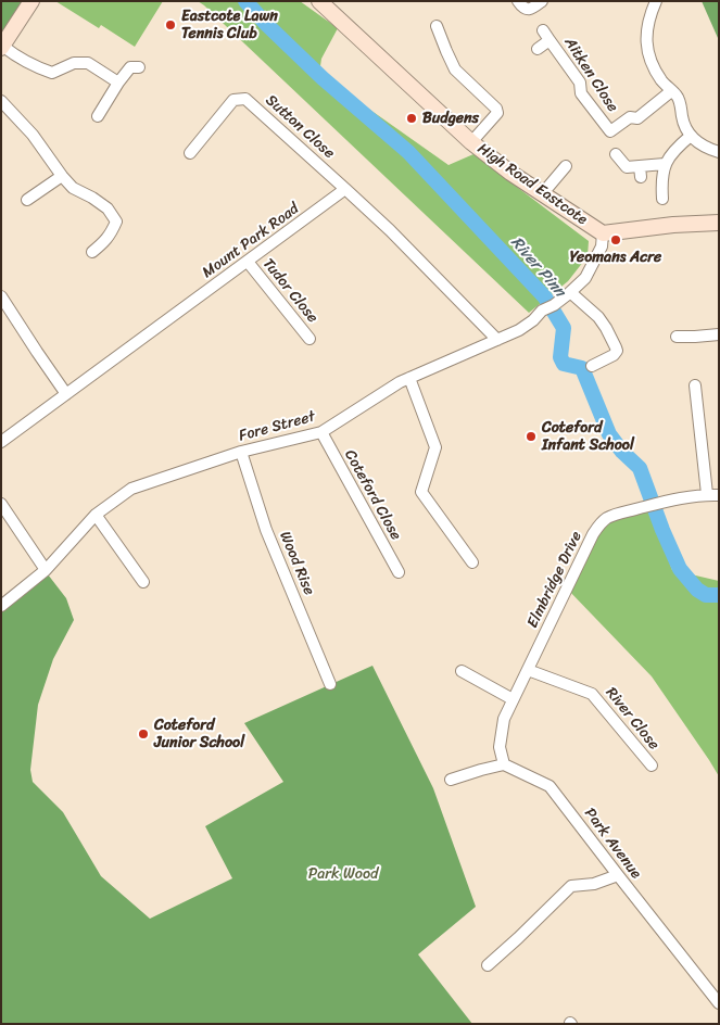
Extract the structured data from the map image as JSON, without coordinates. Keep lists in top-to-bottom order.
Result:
{
  "streets": {
    "main road": ["High Road Eastcote"],
    "street": [
      "Aitken Close",
      "Sutton Close",
      "Mount Park Road",
      "Tudor Close",
      "Fore Street",
      "Coteford Close",
      "Wood Rise",
      "Elmbridge Drive",
      "River Close",
      "Park Avenue"
    ]
  },
  "crossings": [
    ["Sutton Close", "Mount Park Road"],
    ["High Road Eastcote", "Fore Street"],
    ["Mount Park Road", "Tudor Close"],
    ["Fore Street", "Coteford Close"],
    ["Fore Street", "Wood Rise"],
    ["Elmbridge Drive", "River Close"],
    ["Elmbridge Drive", "Park Avenue"]
  ],
  "water": ["River Pinn"],
  "parks": ["Park Wood"],
  "places": [
    "Eastcote Lawn Tennis Club",
    "Budgens",
    "Yeomans Acre",
    "Coteford Infant School",
    "Coteford Junior School"
  ]
}
